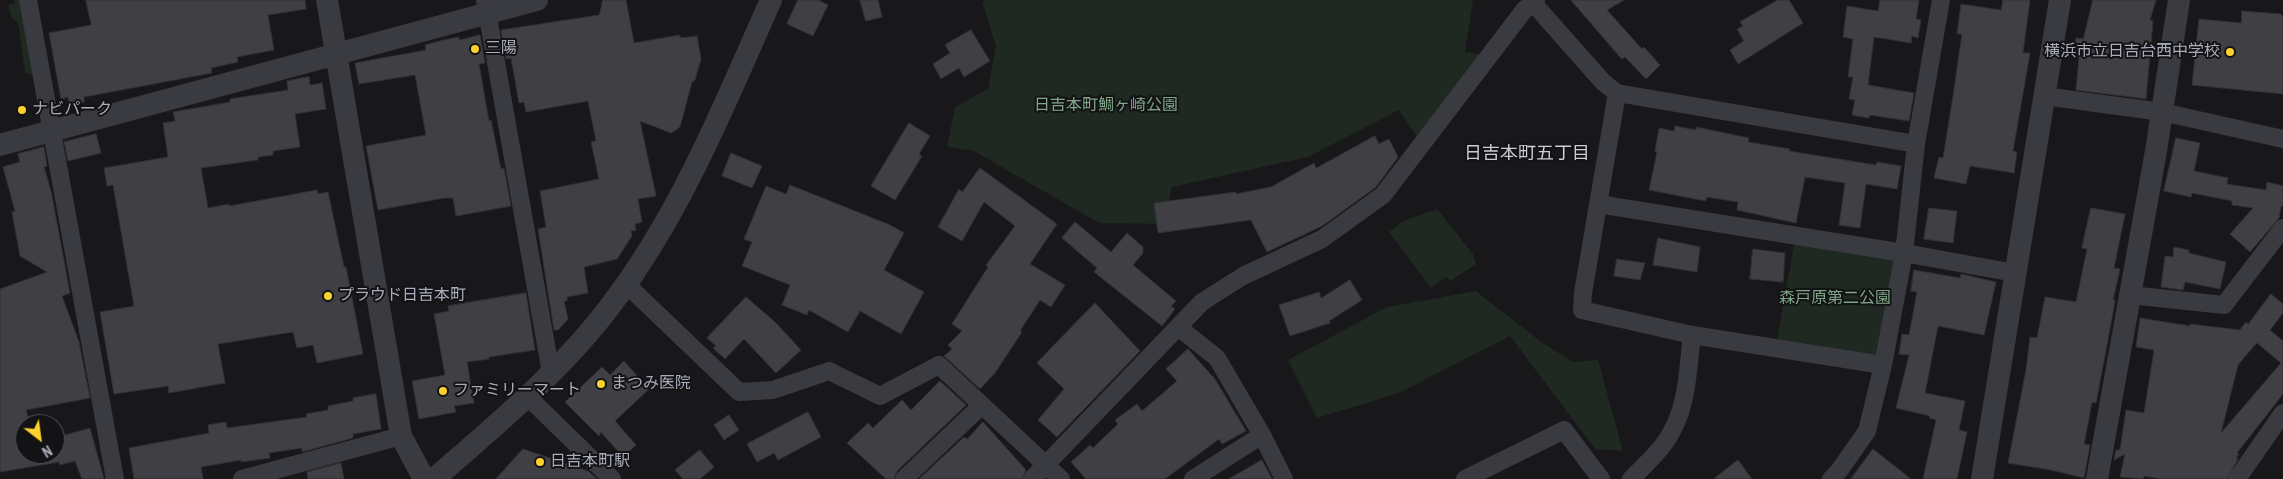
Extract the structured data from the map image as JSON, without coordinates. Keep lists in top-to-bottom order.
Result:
{
  "districts": ["日吉本町五丁目"],
  "parks": ["日吉本町鯛ヶ崎公園", "森戸原第二公園"],
  "places": [
    "三陽",
    "横浜市立日吉台西中学校",
    "ナビパーク",
    "プラウド日吉本町",
    "まつみ医院",
    "ファミリーマート",
    "日吉本町駅"
  ],
  "north": "bottom right"
}
